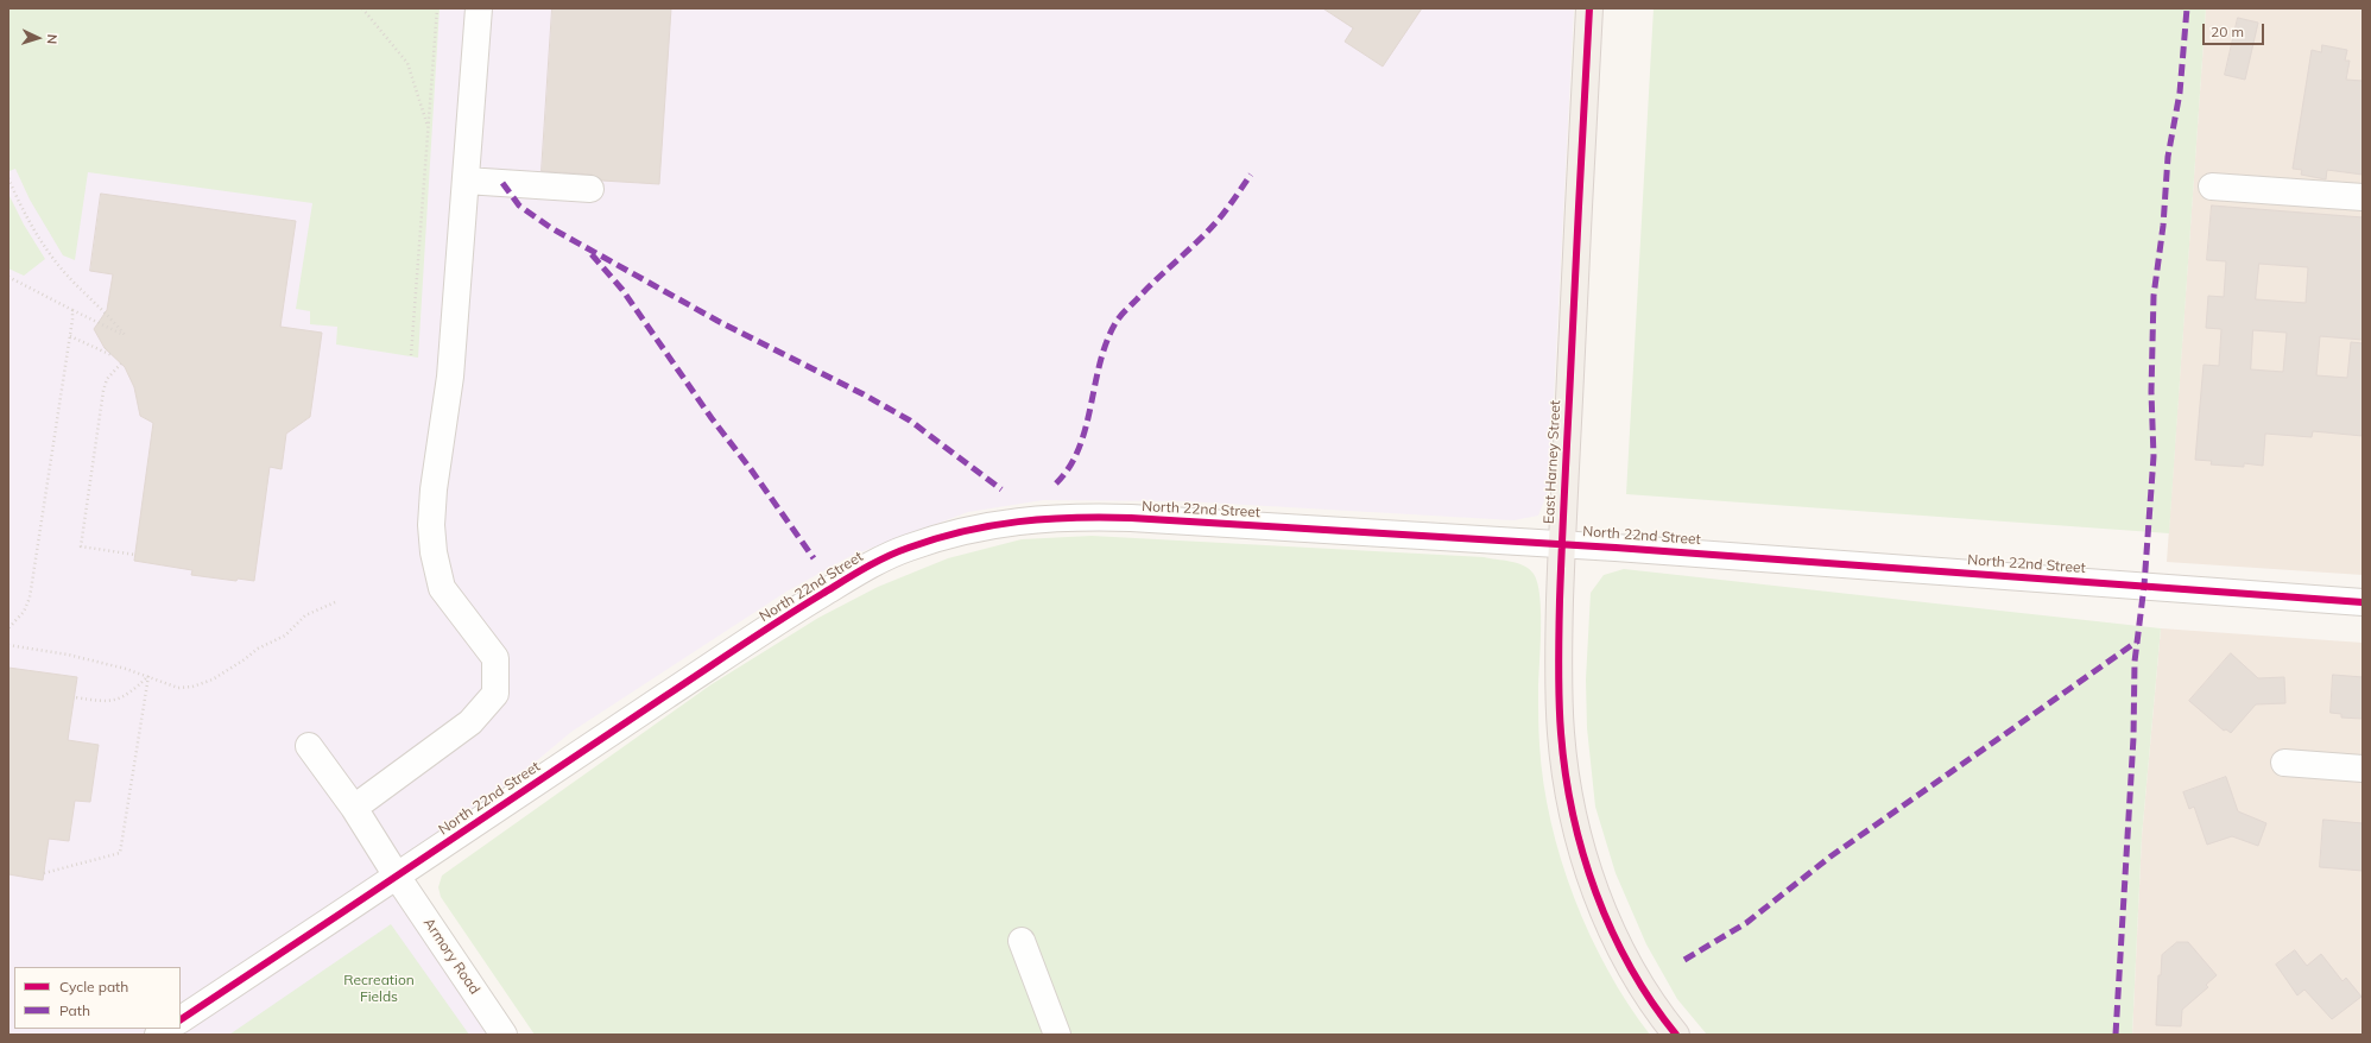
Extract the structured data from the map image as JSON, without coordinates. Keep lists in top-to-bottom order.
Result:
{
  "streets": {
    "main road": ["East Harney Street"],
    "street": ["North 22nd Street", "Armory Road"]
  },
  "crossings": [
    ["East Harney Street", "North 22nd Street"],
    ["North 22nd Street", "Armory Road"]
  ],
  "parks": ["Recreation Fields"],
  "legend": ["Cycle path", "Path"],
  "scale_bar": "20 m",
  "north": "right"
}
